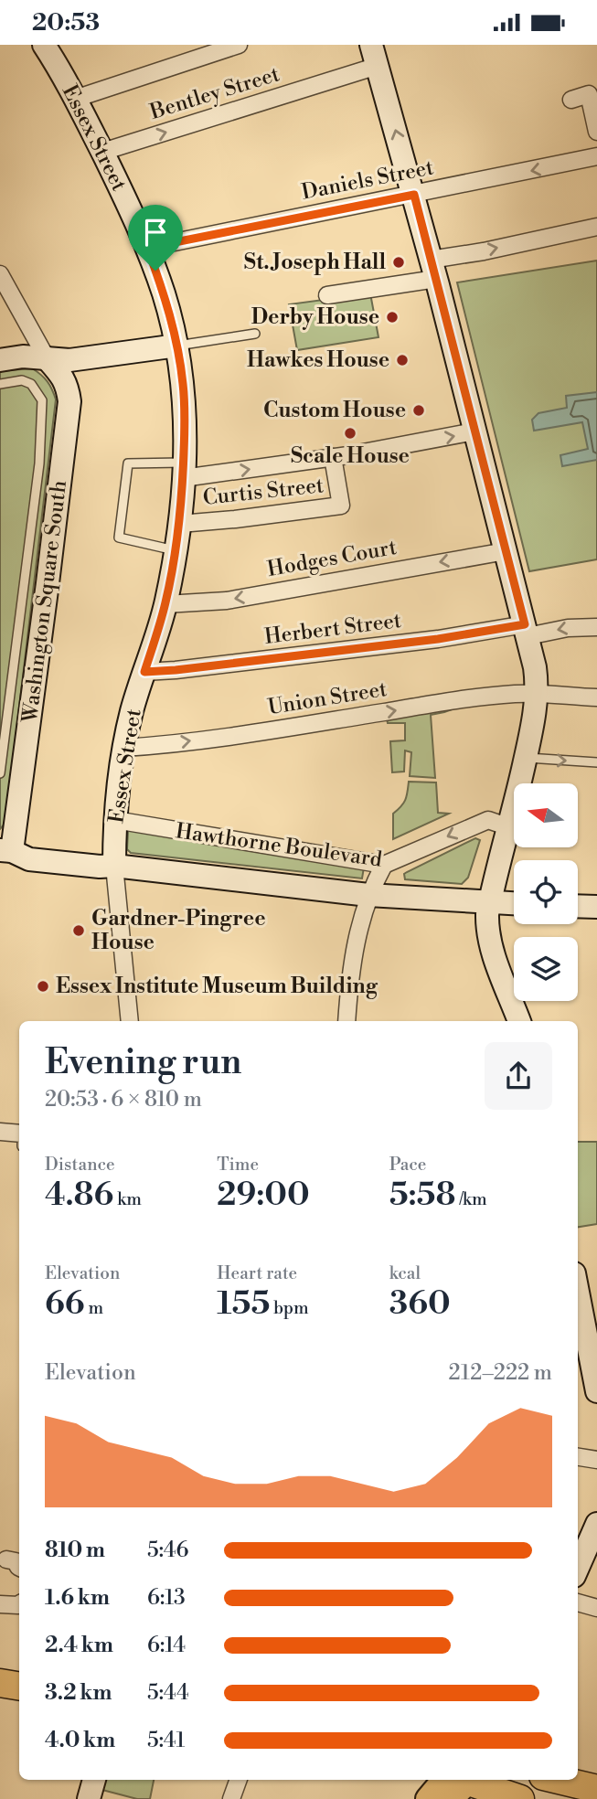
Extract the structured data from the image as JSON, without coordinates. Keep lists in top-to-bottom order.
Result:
{
  "streets": {
    "main road": ["Essex Street", "Washington Square South", "Hawthorne Boulevard"],
    "street": [
      "Bentley Street",
      "Daniels Street",
      "Curtis Street",
      "Hodges Court",
      "Herbert Street",
      "Union Street"
    ]
  },
  "crossings": [
    ["Bentley Street", "Essex Street"],
    ["Essex Street", "Daniels Street"],
    ["Essex Street", "Curtis Street"],
    ["Essex Street", "Hodges Court"],
    ["Essex Street", "Herbert Street"],
    ["Essex Street", "Union Street"],
    ["Essex Street", "Hawthorne Boulevard"],
    ["Washington Square South", "Hawthorne Boulevard"]
  ],
  "one_way": ["Union Street"],
  "places": [
    "St. Joseph Hall",
    "Derby House",
    "Hawkes House",
    "Custom House",
    "Scale House",
    "Gardner-Pingree House",
    "Essex Institute Museum Building"
  ],
  "north": "left",
  "page": {
    "status": "20:53",
    "heading": ["Evening run", "20:53 · 6 × 810 m"],
    "stats": [
      ["Distance", "4.86 km"],
      ["Time", "29:00"],
      ["Pace", "5:58 /km"],
      ["Elevation", "66 m"],
      ["Heart rate", "155 bpm"],
      ["kcal", "360"]
    ],
    "chart": ["Elevation", "212–222 m"],
    "list": [
      {
        "name": "810 m",
        "note": "5:46"
      },
      {
        "name": "1.6 km",
        "note": "6:13"
      },
      {
        "name": "2.4 km",
        "note": "6:14"
      },
      {
        "name": "3.2 km",
        "note": "5:44"
      },
      {
        "name": "4.0 km",
        "note": "5:41"
      }
    ]
  }
}
